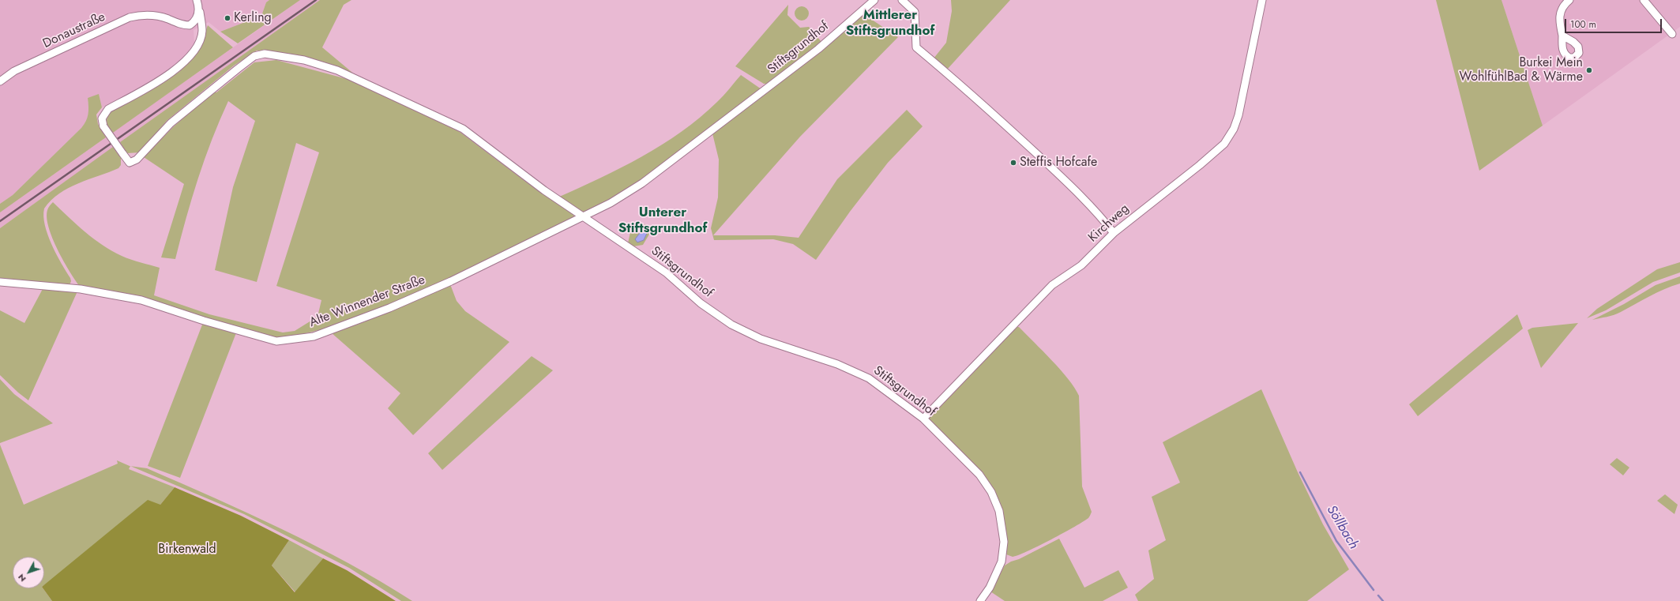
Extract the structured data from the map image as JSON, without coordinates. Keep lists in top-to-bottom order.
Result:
{
  "streets": {
    "street": [
      "Donaustraße",
      "Stiftsgrundhof",
      "Kirchweg",
      "Alte Winnender Straße"
    ]
  },
  "crossings": [
    ["Stiftsgrundhof", "Kirchweg"],
    ["Stiftsgrundhof", "Alte Winnender Straße"]
  ],
  "districts": ["Mittlerer Stiftsgrundhof", "Unterer Stiftsgrundhof"],
  "water": ["Söllbach"],
  "parks": ["Birkenwald"],
  "places": ["Kerling", "Burkei Mein WohlfühlBad & Wärme", "Steffis Hofcafe"],
  "scale_bar": "100 m",
  "north": "bottom left"
}
